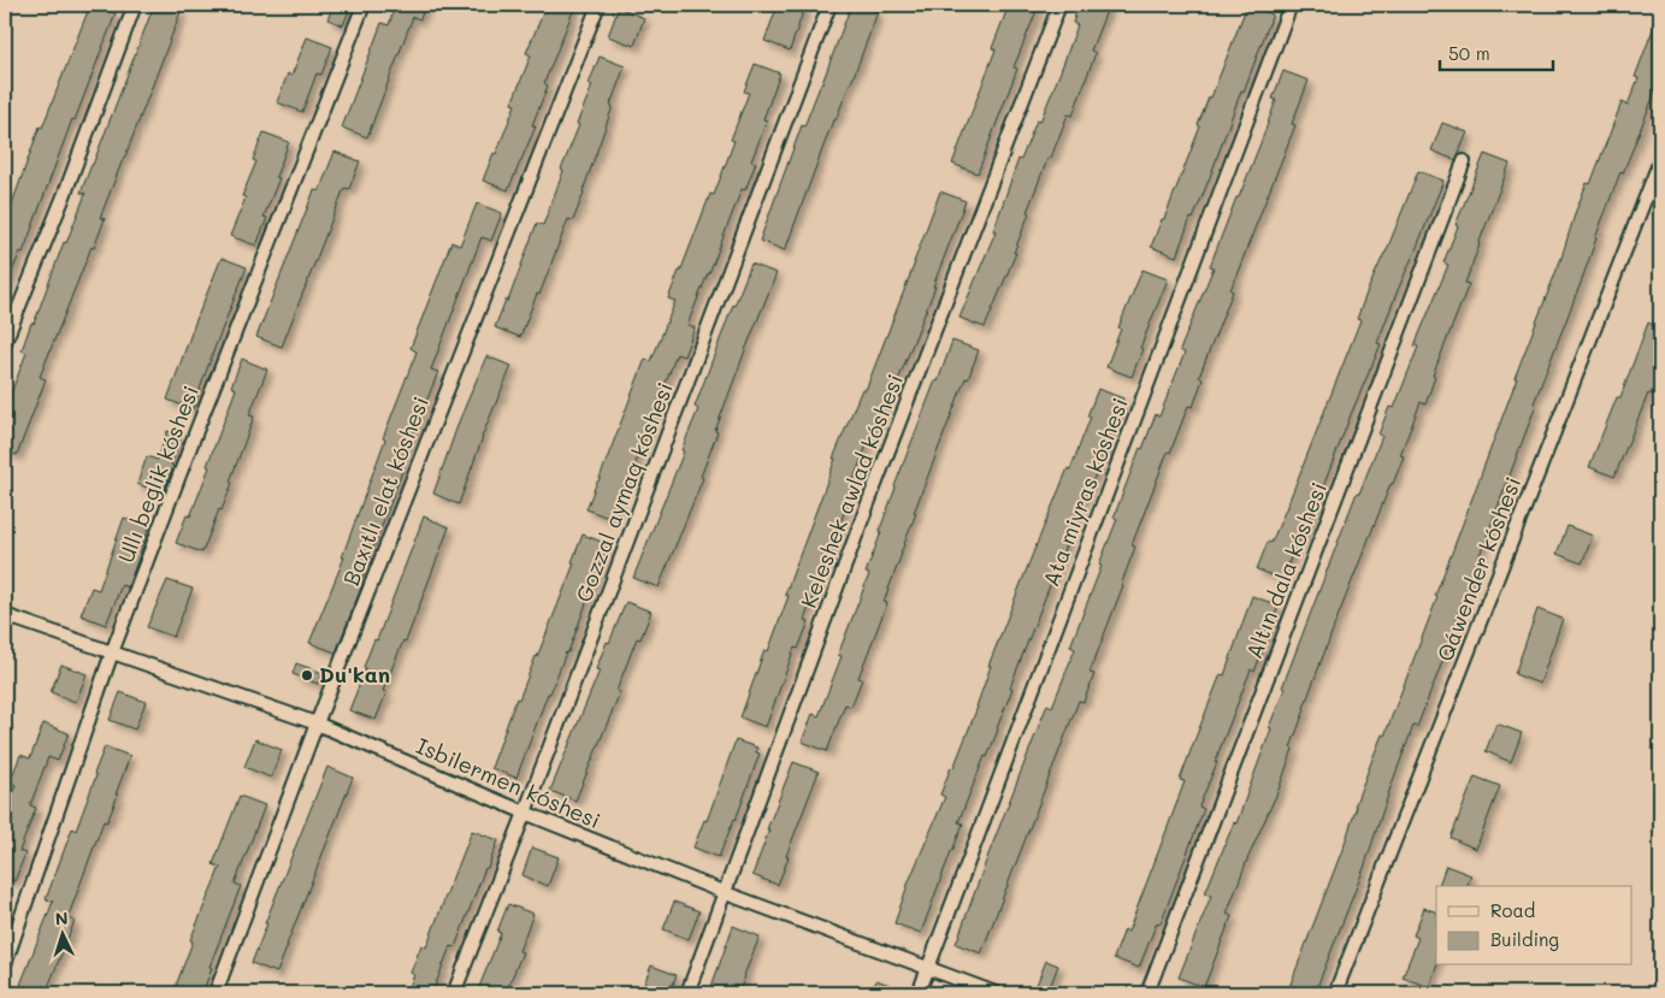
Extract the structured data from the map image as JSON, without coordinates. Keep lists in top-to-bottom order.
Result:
{
  "streets": {
    "street": [
      "Ullı beglik kóshesi",
      "Baxıtlı elat kóshesi",
      "Keleshek awlad kóshesi",
      "Gozzal aymaq kóshesi",
      "Ata miyras kóshesi",
      "Qáwender kóshesi",
      "Altın dala kóshesi",
      "Isbilermen kóshesi"
    ]
  },
  "crossings": [
    ["Ullı beglik kóshesi", "Isbilermen kóshesi"],
    ["Baxıtlı elat kóshesi", "Isbilermen kóshesi"],
    ["Keleshek awlad kóshesi", "Isbilermen kóshesi"],
    ["Gozzal aymaq kóshesi", "Isbilermen kóshesi"],
    ["Ata miyras kóshesi", "Isbilermen kóshesi"]
  ],
  "places": ["Du'kan"],
  "legend": ["Road", "Building"],
  "scale_bar": "50 m",
  "north": "top"
}
